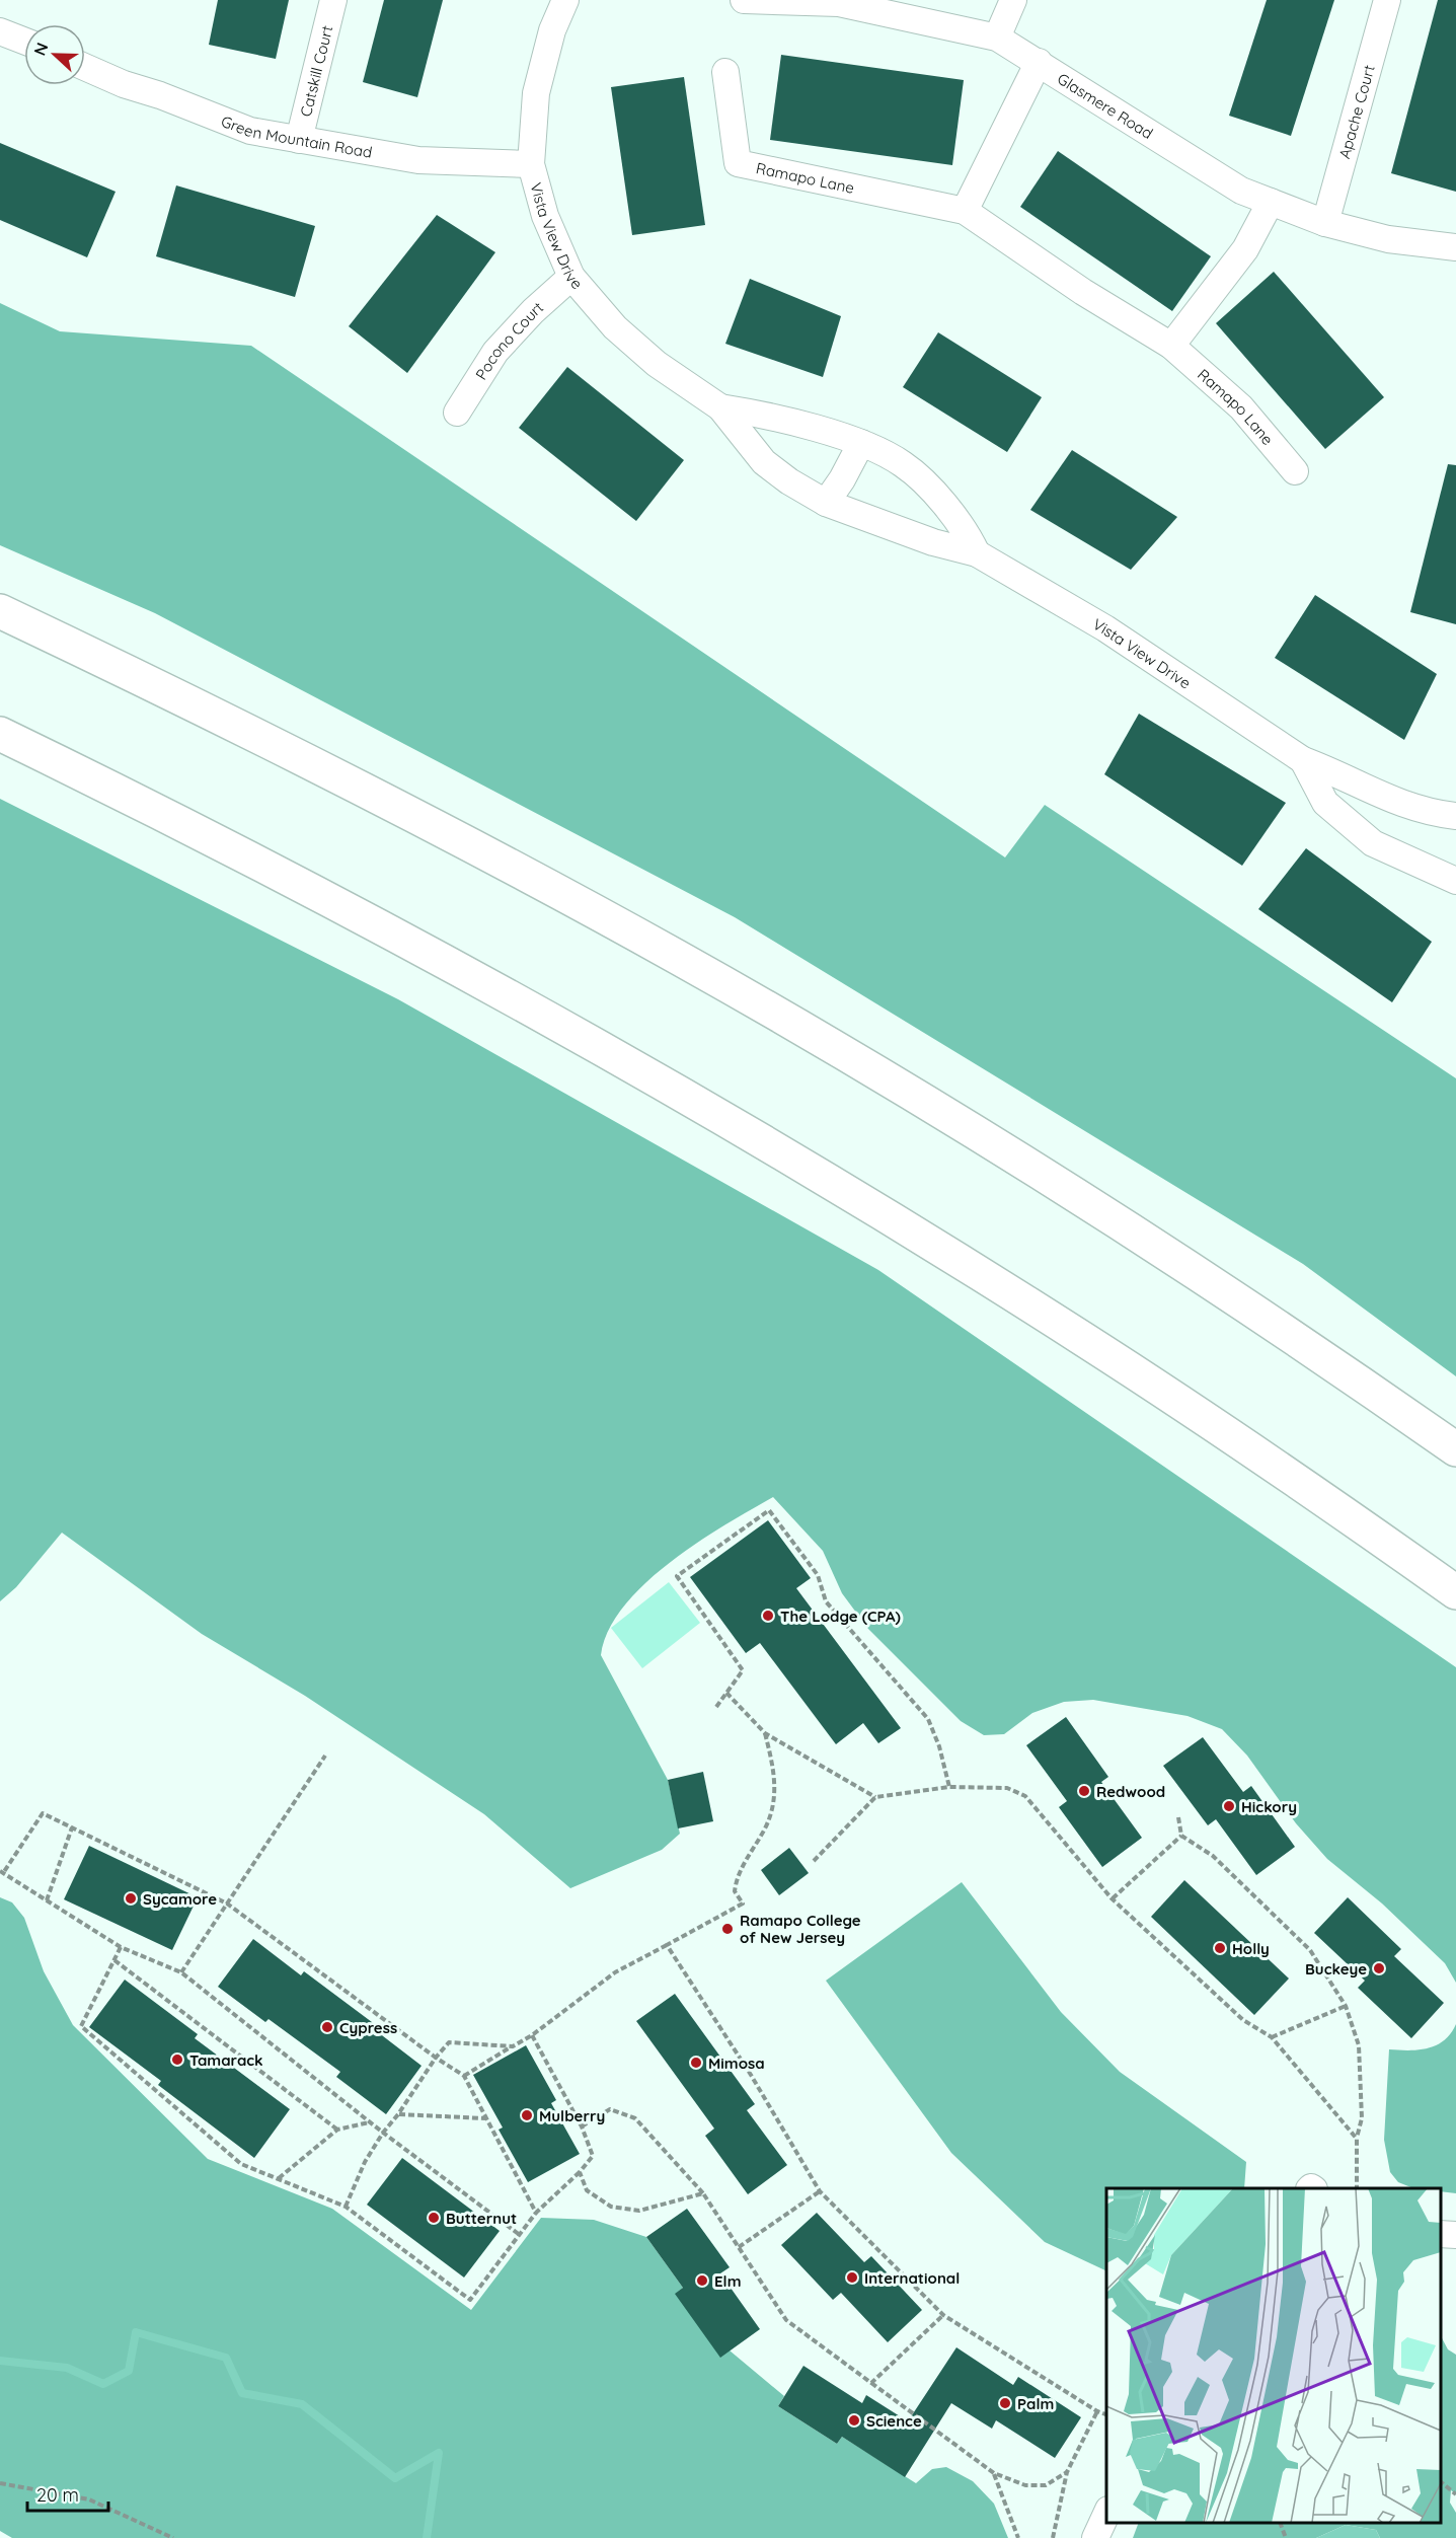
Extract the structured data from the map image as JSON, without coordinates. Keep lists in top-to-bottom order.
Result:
{
  "streets": {
    "street": [
      "Catskill Court",
      "Glasmere Road",
      "Apache Court",
      "Green Mountain Road",
      "Ramapo Lane",
      "Vista View Drive",
      "Pocono Court"
    ]
  },
  "crossings": [
    ["Catskill Court", "Green Mountain Road"],
    ["Glasmere Road", "Apache Court"],
    ["Green Mountain Road", "Vista View Drive"],
    ["Vista View Drive", "Pocono Court"]
  ],
  "places": [
    "The Lodge (CPA)",
    "Redwood",
    "Hickory",
    "Sycamore",
    "Ramapo College of New Jersey",
    "Holly",
    "Buckeye",
    "Cypress",
    "Tamarack",
    "Mimosa",
    "Mulberry",
    "Butternut",
    "International",
    "Elm",
    "Palm",
    "Science"
  ],
  "scale_bar": "20 m",
  "north": "left"
}
